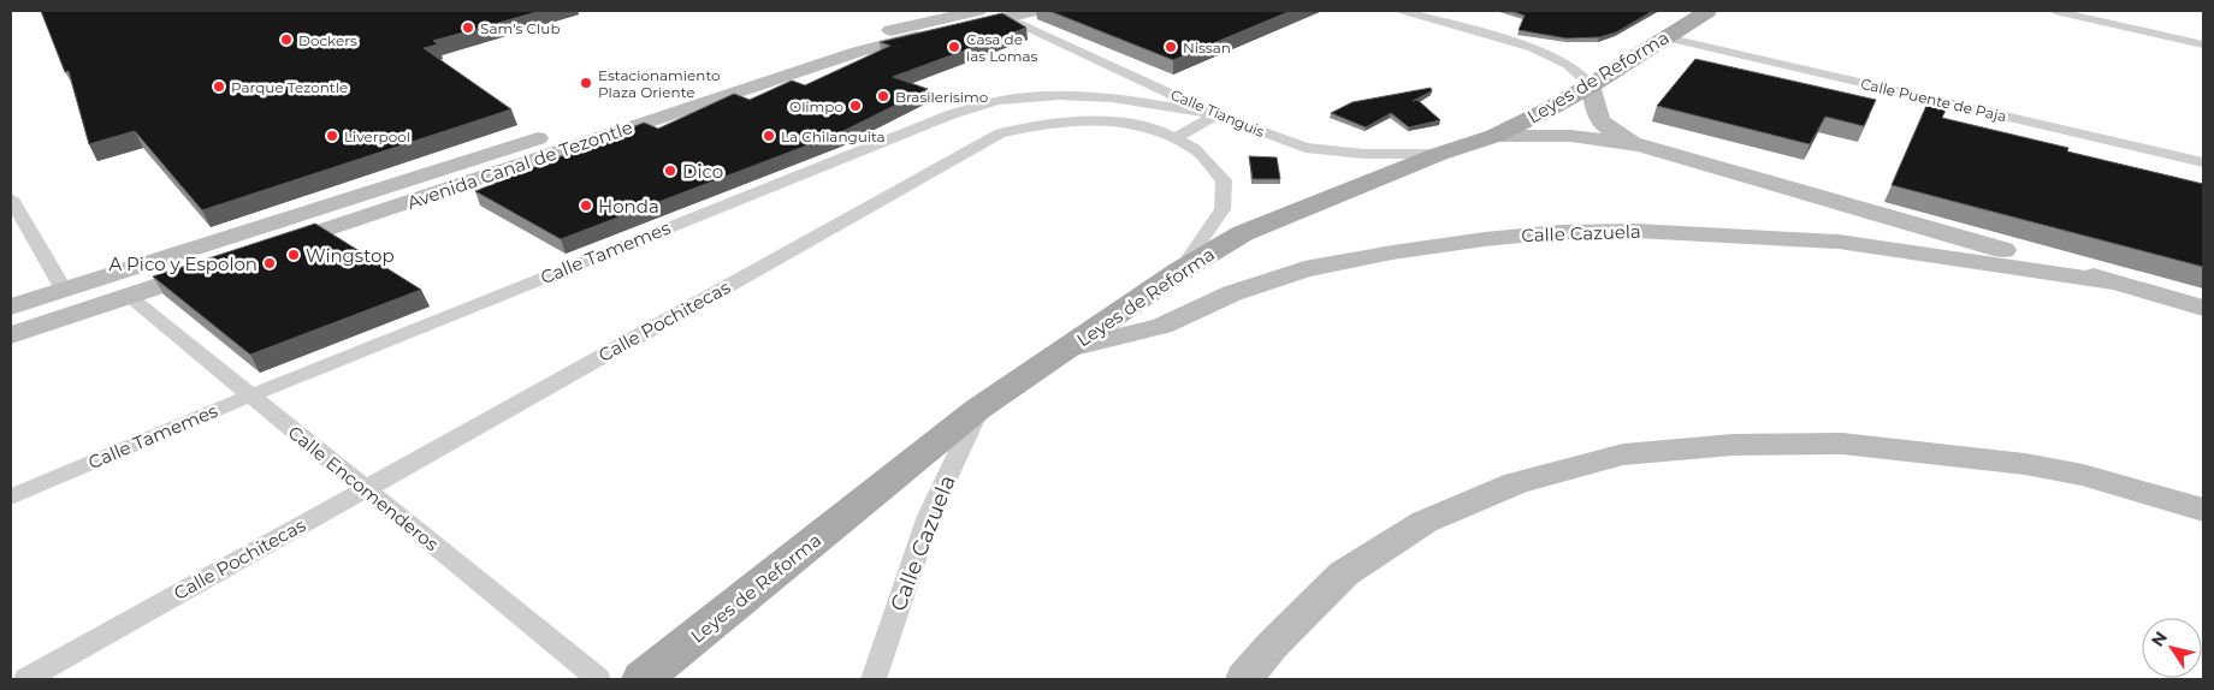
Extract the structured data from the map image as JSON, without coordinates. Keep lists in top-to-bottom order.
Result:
{
  "streets": {
    "main road": ["Leyes de Reforma", "Avenida Canal de Tezontle", "Calle Cazuela"],
    "street": [
      "Calle Puente de Paja",
      "Calle Tianguis",
      "Calle Tamemes",
      "Calle Pochitecas",
      "Calle Encomenderos"
    ]
  },
  "crossings": [
    ["Leyes de Reforma", "Calle Puente de Paja"],
    ["Leyes de Reforma", "Calle Tianguis"],
    ["Leyes de Reforma", "Calle Cazuela"],
    ["Leyes de Reforma", "Calle Pochitecas"],
    ["Calle Tianguis", "Avenida Canal de Tezontle"],
    ["Calle Tianguis", "Calle Tamemes"],
    ["Calle Tamemes", "Calle Encomenderos"],
    ["Calle Pochitecas", "Calle Encomenderos"]
  ],
  "places": [
    "Sam's Club",
    "Dockers",
    "Casa de las Lomas",
    "Nissan",
    "Estacionamiento Plaza Oriente",
    "Parque Tezontle",
    "Brasilerisimo",
    "Olimpo",
    "Liverpool",
    "La Chilanguita",
    "Dico",
    "Honda",
    "Wingstop",
    "A Pico y Espolon"
  ],
  "north": "top left"
}
